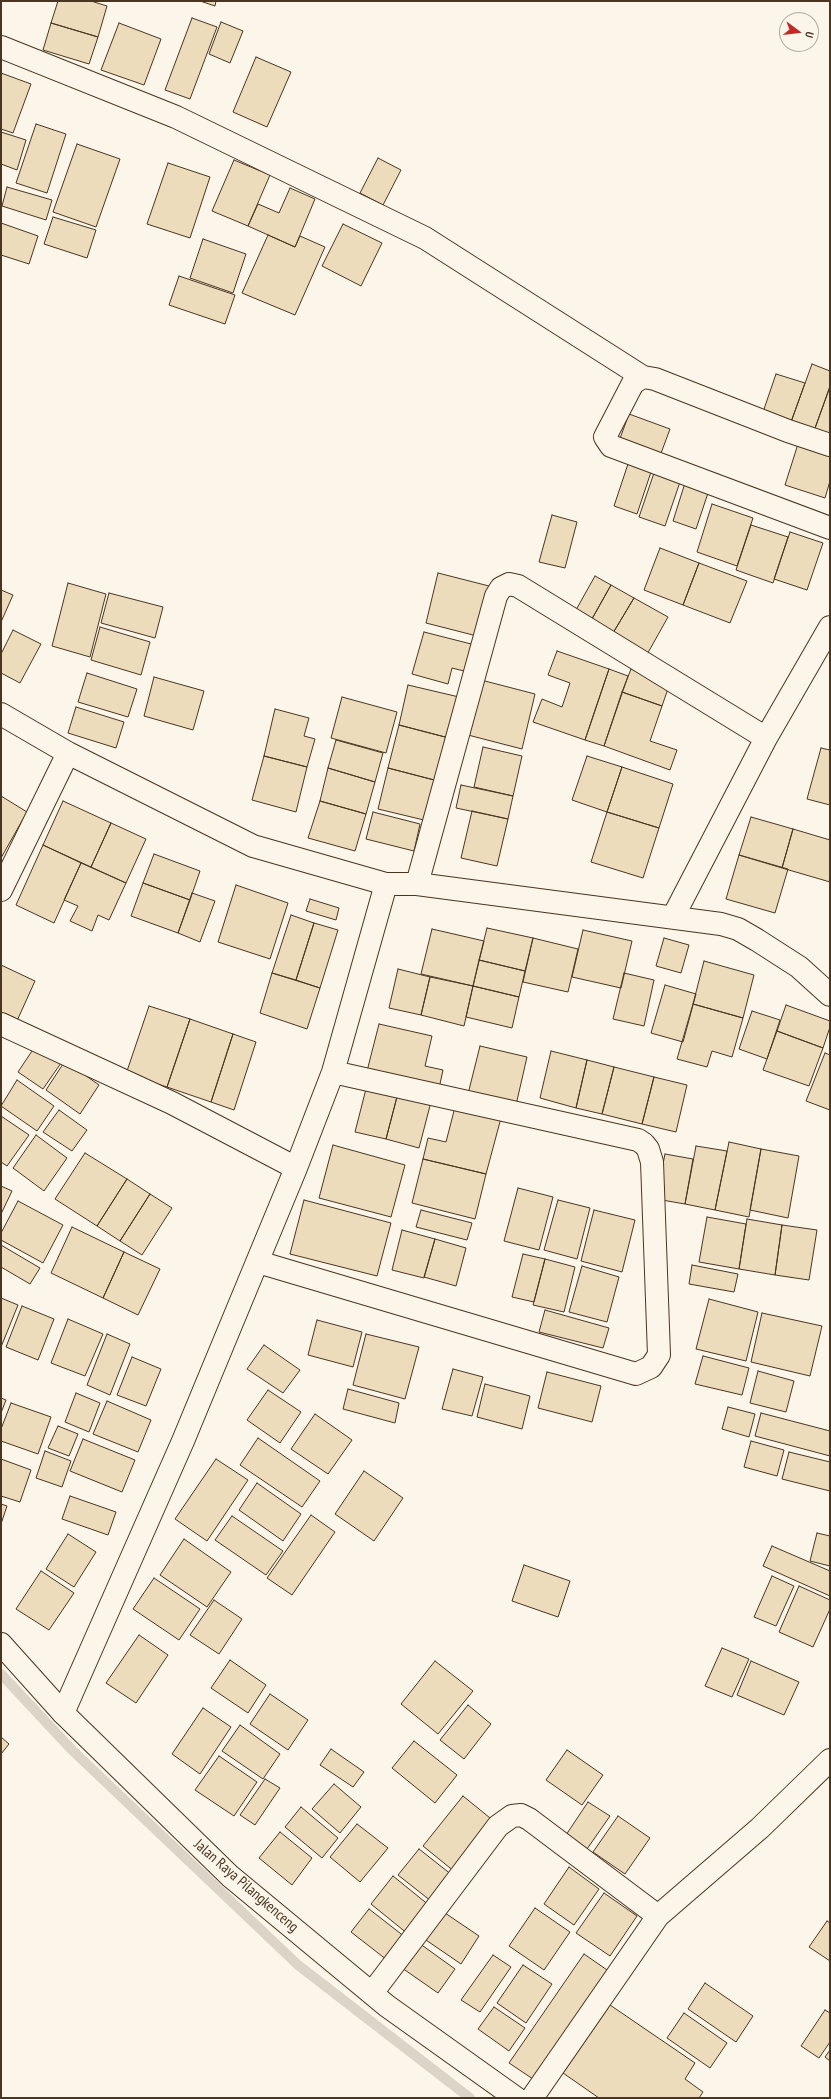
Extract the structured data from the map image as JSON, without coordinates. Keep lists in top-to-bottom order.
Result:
{
  "streets": {
    "street": ["Jalan Raya Pilangkenceng"]
  },
  "north": "right"
}
